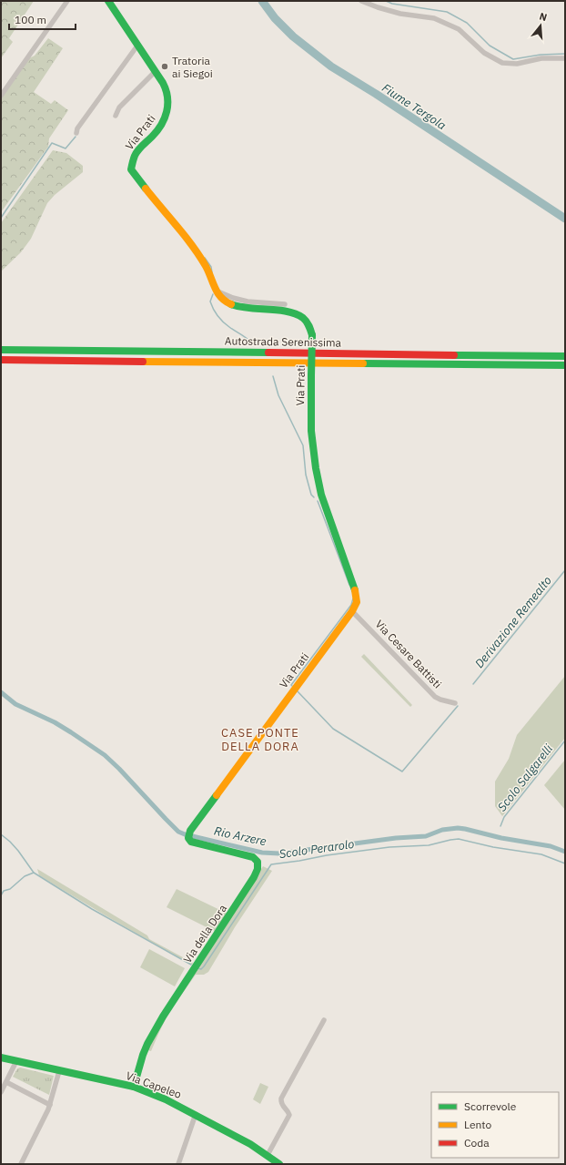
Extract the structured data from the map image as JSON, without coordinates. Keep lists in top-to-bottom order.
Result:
{
  "streets": {
    "main road": [
      "Via Prati",
      "Autostrada Serenissima",
      "Via della Dora",
      "Via Capeleo"
    ],
    "street": ["Via Cesare Battisti"]
  },
  "crossings": [
    ["Via Prati", "Via Cesare Battisti"],
    ["Via Prati", "Via della Dora"],
    ["Via della Dora", "Via Capeleo"]
  ],
  "districts": ["CASE PONTE DELLA DORA"],
  "water": [
    "Fiume Tergola",
    "Derivazione Remealto",
    "Scolo Salgarelli",
    "Rio Arzere",
    "Scolo Perarolo"
  ],
  "places": ["Tratoria ai Siegoi"],
  "legend": ["Scorrevole", "Lento", "Coda"],
  "scale_bar": "100 m",
  "north": "top"
}
